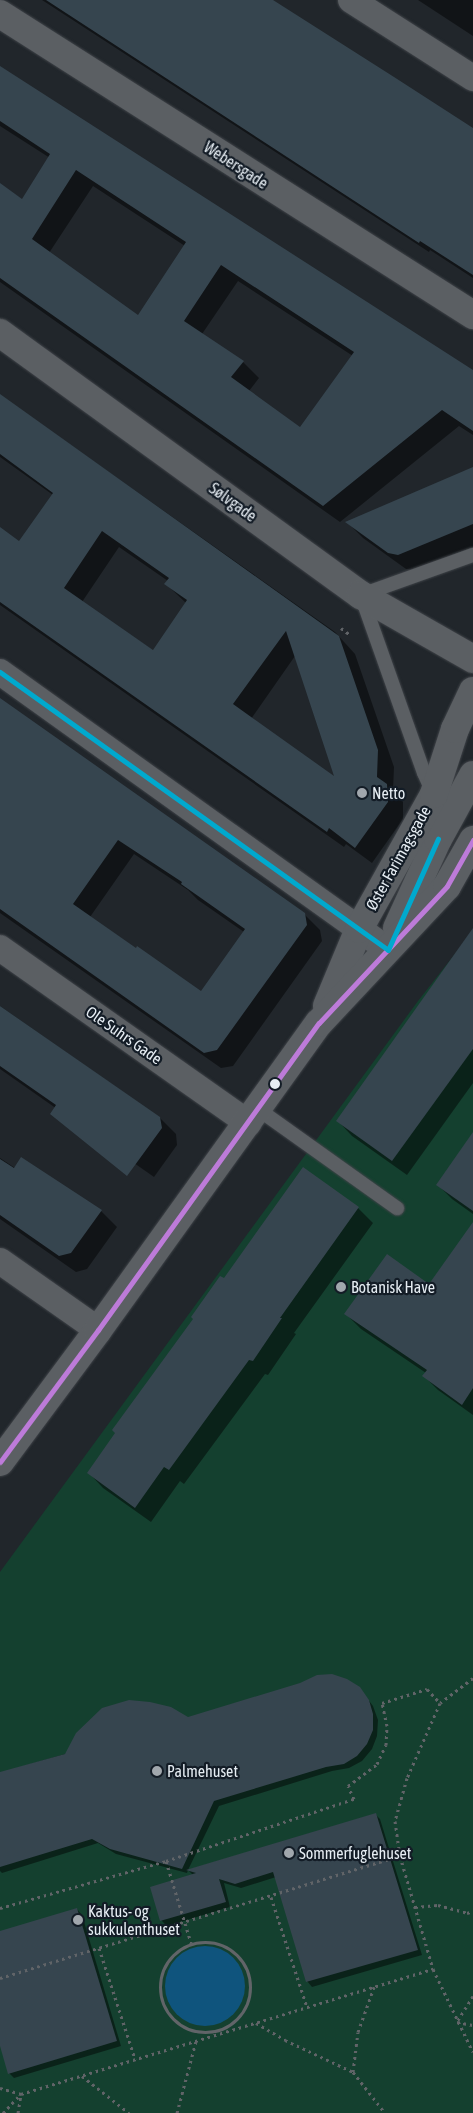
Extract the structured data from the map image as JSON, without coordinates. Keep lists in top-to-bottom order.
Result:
{
  "streets": {
    "street": [
      "Webersgade",
      "Sølvgade",
      "Øster Farimagsgade",
      "Ole Suhrs Gade"
    ]
  },
  "crossings": [
    ["Øster Farimagsgade", "Ole Suhrs Gade"]
  ],
  "places": [
    "Netto",
    "Botanisk Have",
    "Palmehuset",
    "Sommerfuglehuset",
    "Kaktus- og sukkulenthuset"
  ]
}
